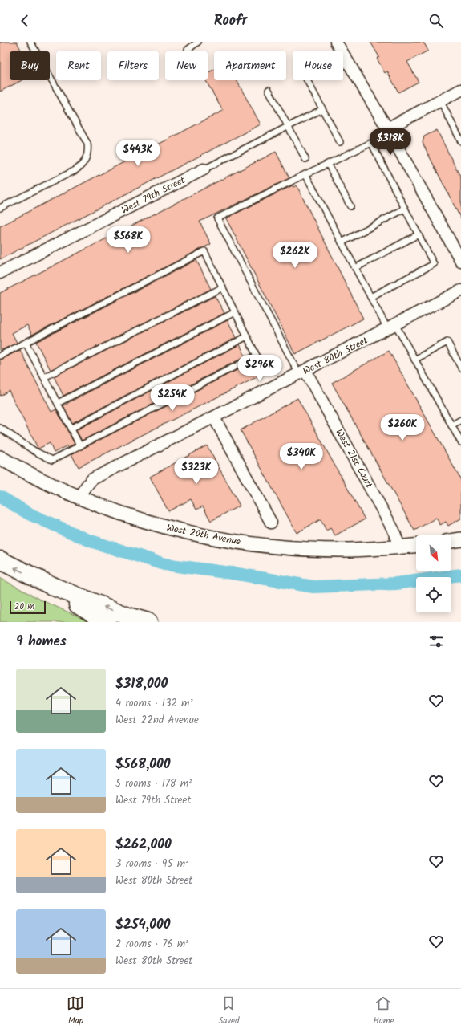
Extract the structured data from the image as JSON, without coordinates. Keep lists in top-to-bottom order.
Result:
{
  "streets": {
    "street": [
      "West 79th Street",
      "West 80th Street",
      "West 21st Court",
      "West 20th Avenue"
    ]
  },
  "crossings": [
    ["West 80th Street", "West 21st Court"],
    ["West 80th Street", "West 20th Avenue"],
    ["West 21st Court", "West 20th Avenue"]
  ],
  "scale_bar": "20 m",
  "north": "bottom right",
  "page": {
    "header": "Roofr",
    "chip": [
      "Buy",
      "Rent",
      "Filters",
      "New",
      "Apartment",
      "House"
    ],
    "price": [
      "$318K",
      "$443K",
      "$568K",
      "$262K",
      "$296K",
      "$254K",
      "$260K",
      "$340K",
      "$323K"
    ],
    "scale": "20 m",
    "heading": "9 homes",
    "list": [
      {
        "name": "$318,000",
        "note": "4 rooms · 132 m² · West 22nd Avenue"
      },
      {
        "name": "$568,000",
        "note": "5 rooms · 178 m² · West 79th Street"
      },
      {
        "name": "$262,000",
        "note": "3 rooms · 95 m² · West 80th Street"
      },
      {
        "name": "$254,000",
        "note": "2 rooms · 76 m² · West 80th Street"
      }
    ],
    "tabs": ["Map", "Saved", "Home"]
  }
}
